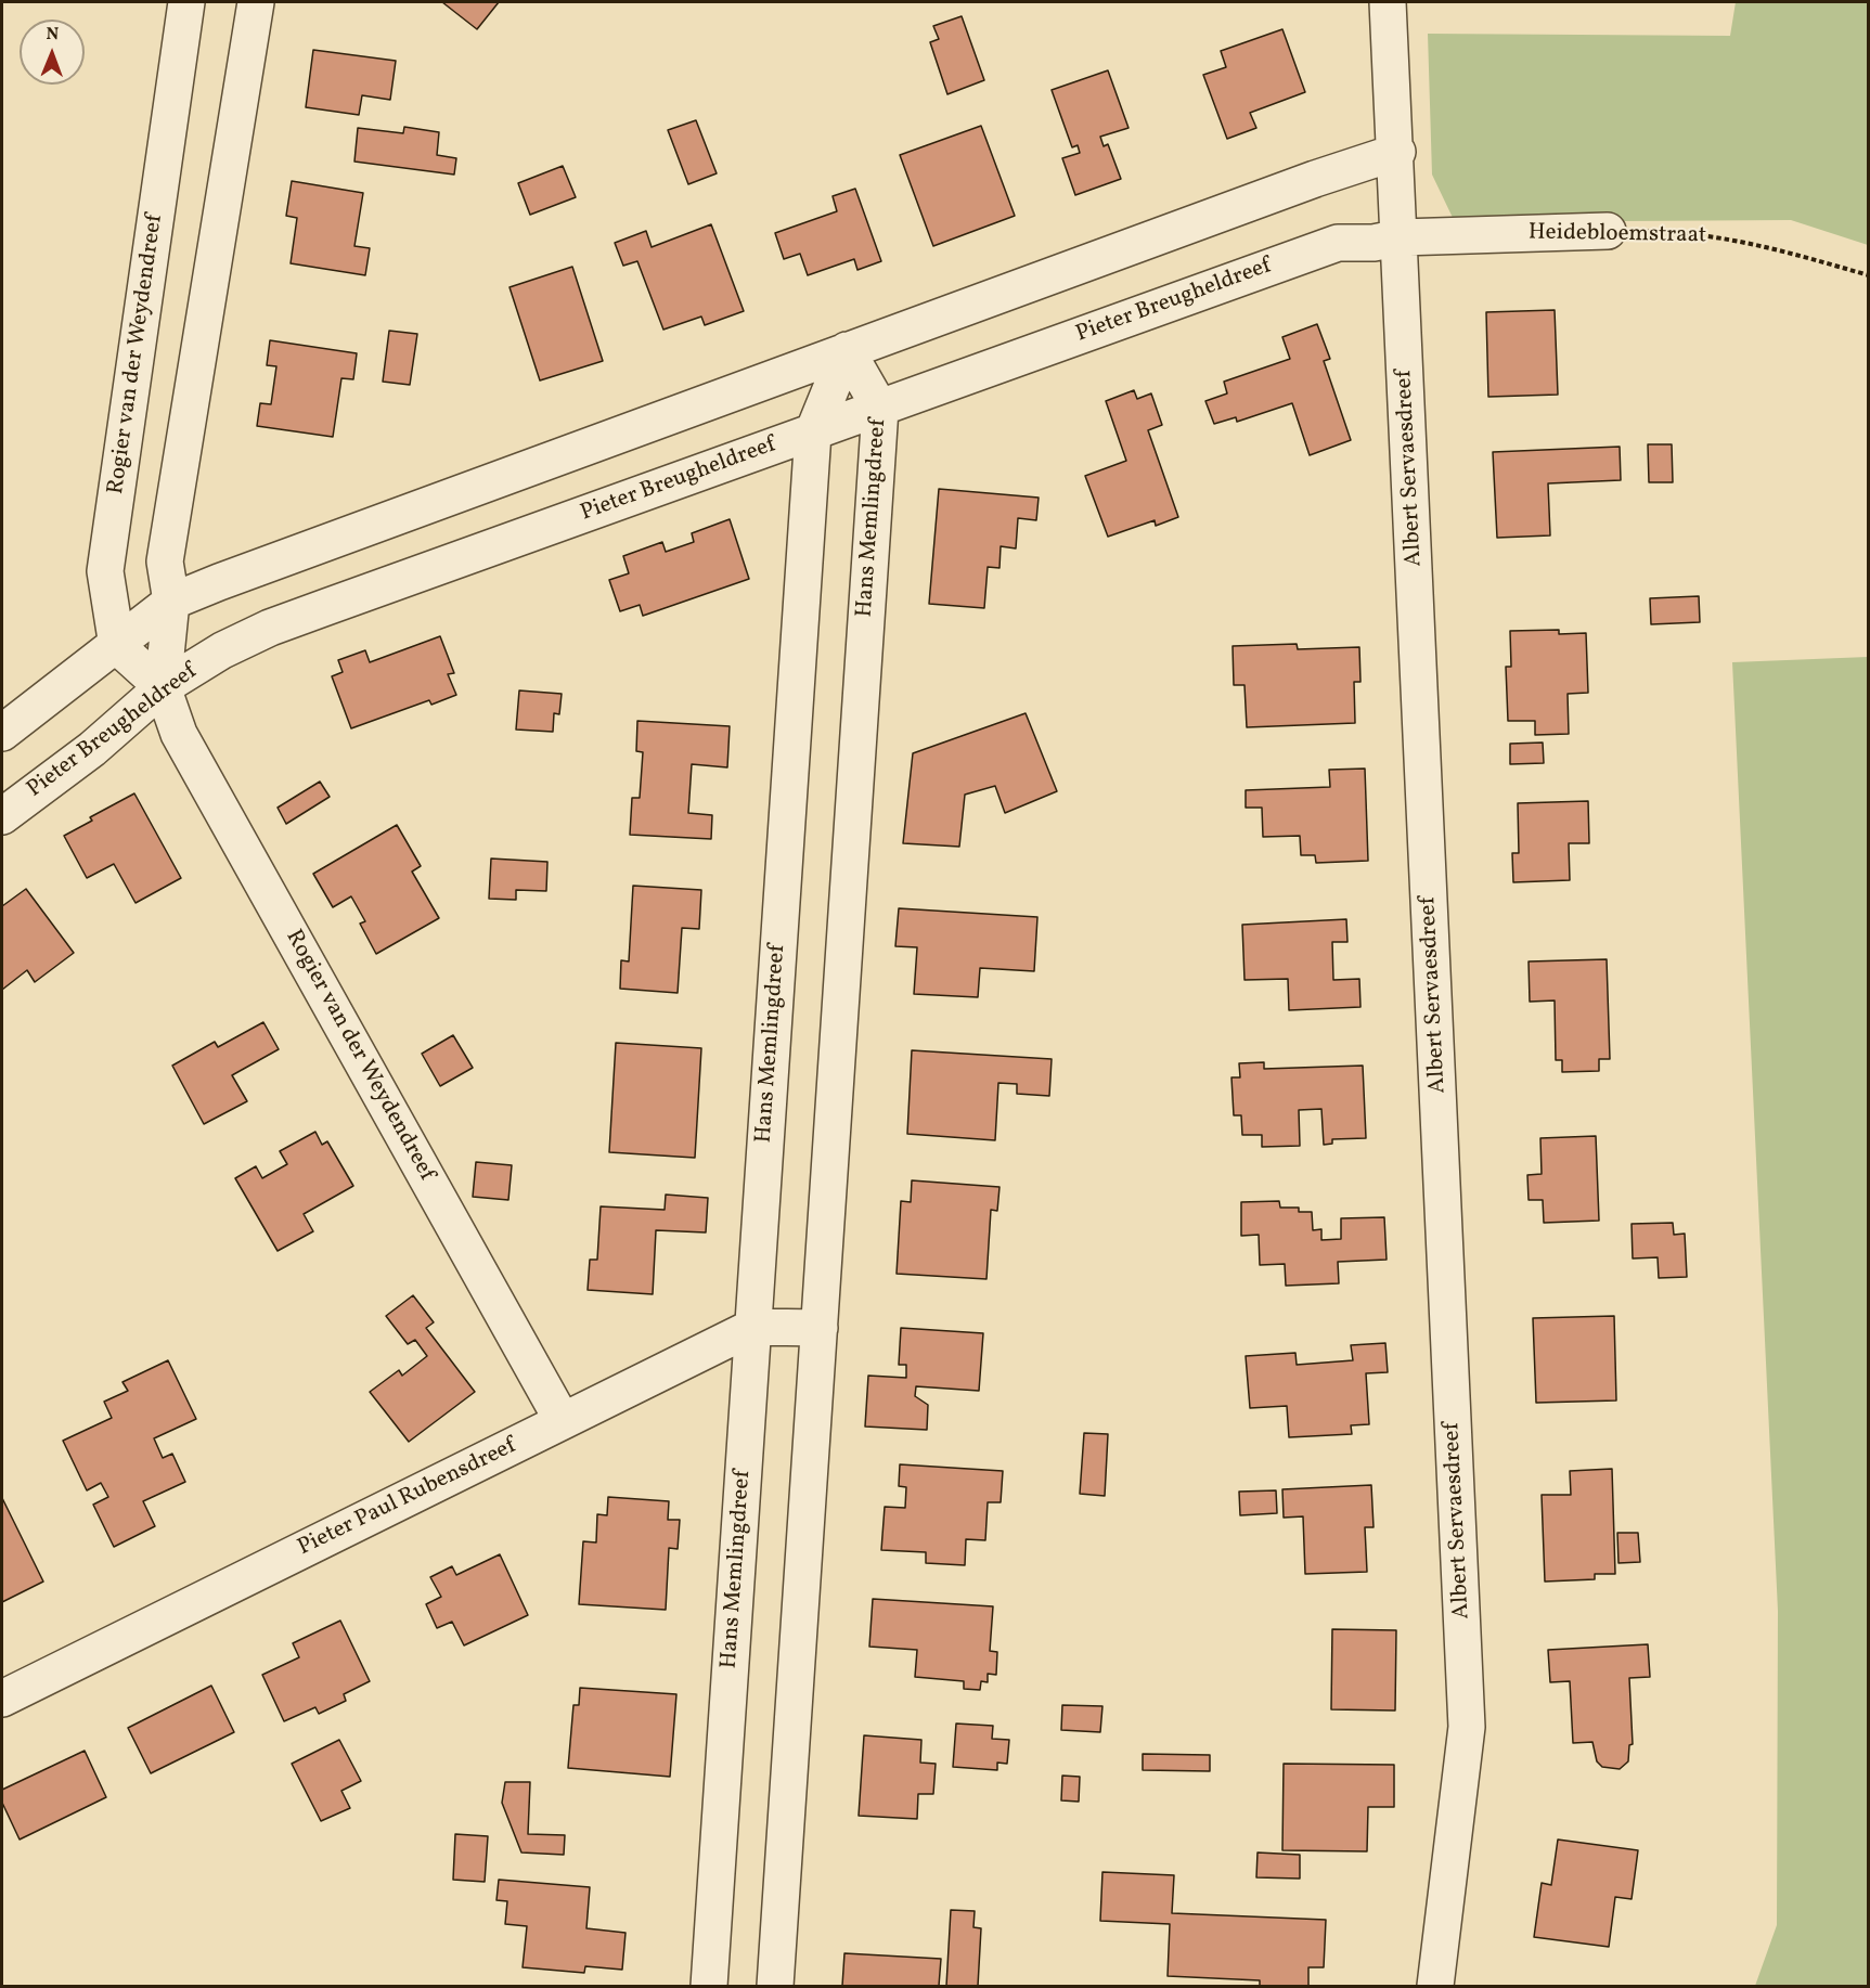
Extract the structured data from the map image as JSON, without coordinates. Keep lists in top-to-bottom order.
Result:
{
  "streets": {
    "street": [
      "Heidebloemstraat",
      "Pieter Breugheldreef",
      "Rogier van der Weydendreef",
      "Albert Servaesdreef",
      "Hans Memlingdreef",
      "Pieter Paul Rubensdreef"
    ]
  },
  "crossings": [
    ["Heidebloemstraat", "Pieter Breugheldreef"],
    ["Heidebloemstraat", "Albert Servaesdreef"],
    ["Pieter Breugheldreef", "Rogier van der Weydendreef"],
    ["Pieter Breugheldreef", "Albert Servaesdreef"],
    ["Pieter Breugheldreef", "Hans Memlingdreef"],
    ["Rogier van der Weydendreef", "Pieter Paul Rubensdreef"],
    ["Hans Memlingdreef", "Pieter Paul Rubensdreef"]
  ],
  "north": "top"
}
